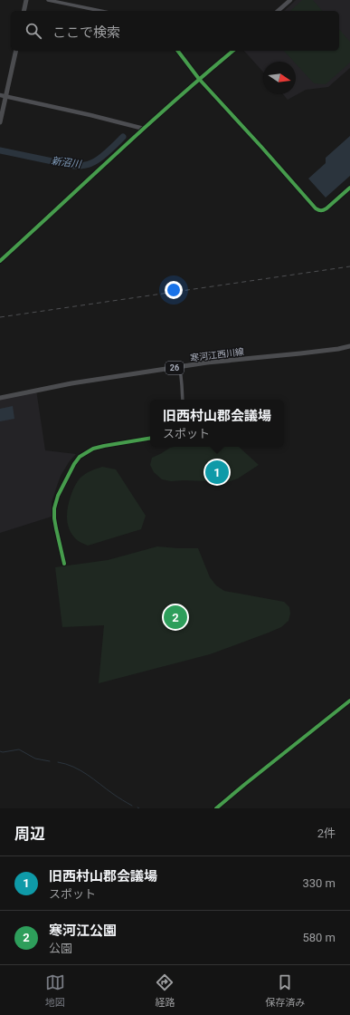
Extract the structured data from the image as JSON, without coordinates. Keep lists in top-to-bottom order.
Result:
{
  "streets": {
    "main road": ["寒河江西川線", "26"]
  },
  "water": ["新沼川"],
  "north": "right",
  "page": {
    "search": "ここで検索",
    "popup": ["旧西村山郡会議場", "スポット"],
    "pins": ["1", "2"],
    "heading": ["周辺", "2件"],
    "list": [
      {
        "mark": "1",
        "name": "旧西村山郡会議場",
        "note": "スポット",
        "value": "330 m"
      },
      {
        "mark": "2",
        "name": "寒河江公園",
        "note": "公園",
        "value": "580 m"
      }
    ],
    "nav": ["地図", "経路", "保存済み"]
  }
}
